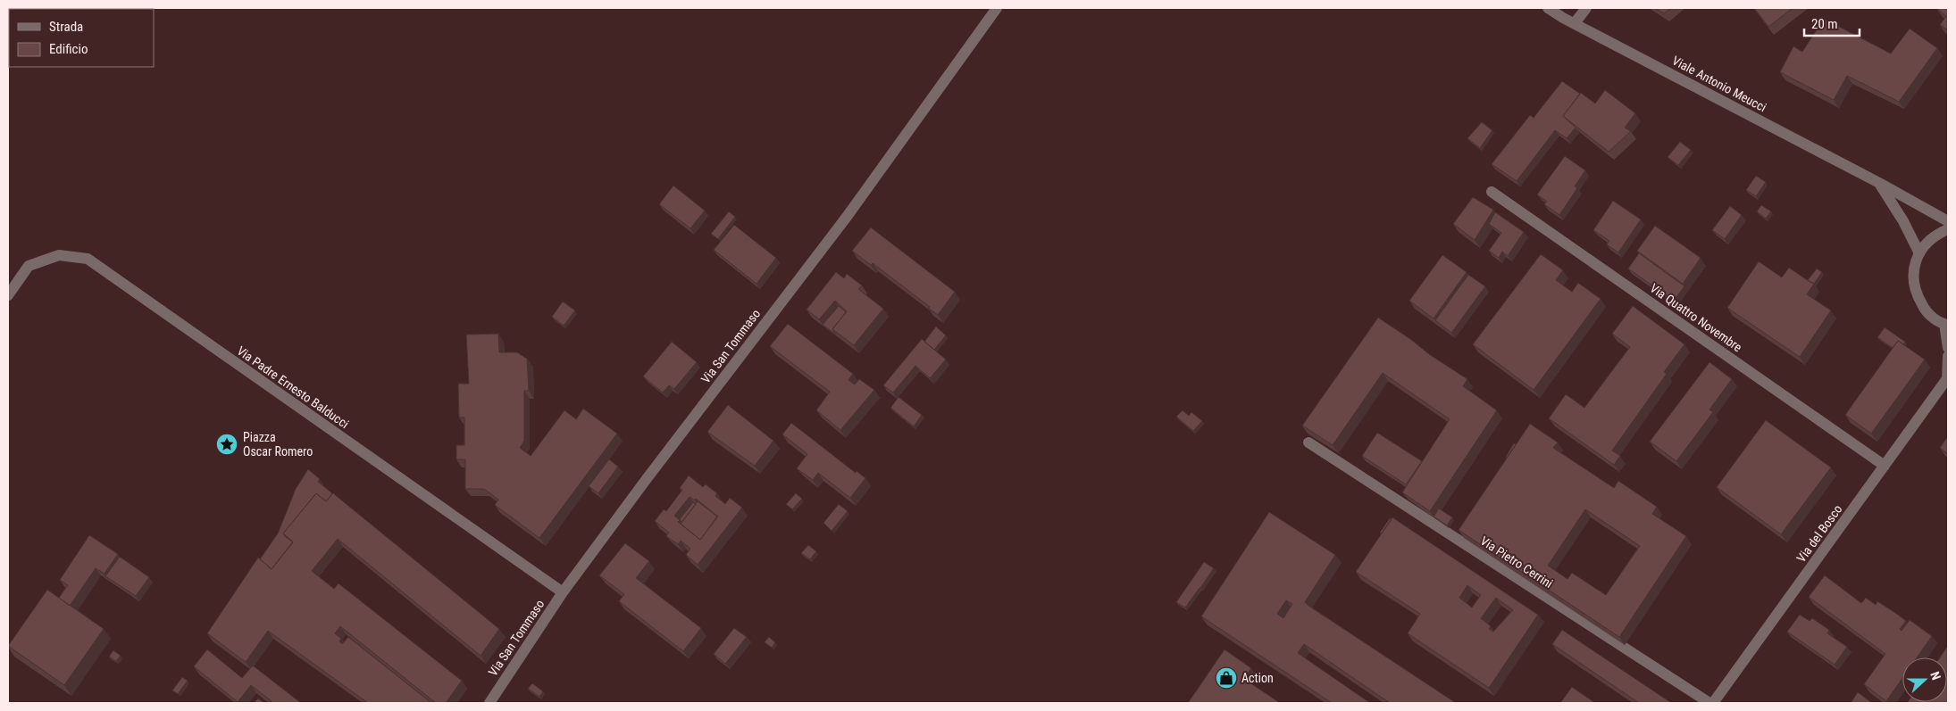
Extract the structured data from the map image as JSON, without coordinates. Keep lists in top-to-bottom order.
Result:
{
  "streets": {
    "street": [
      "Viale Antonio Meucci",
      "Via Quattro Novembre",
      "Via San Tommaso",
      "Via Padre Ernesto Balducci",
      "Via del Bosco",
      "Via Pietro Cerrini"
    ]
  },
  "crossings": [
    ["Via Quattro Novembre", "Via del Bosco"],
    ["Via San Tommaso", "Via Padre Ernesto Balducci"]
  ],
  "places": {
    "place": ["Piazza Oscar Romero"],
    "shop": ["Action"]
  },
  "legend": ["Strada", "Edificio"],
  "scale_bar": "20 m",
  "north": "right"
}
